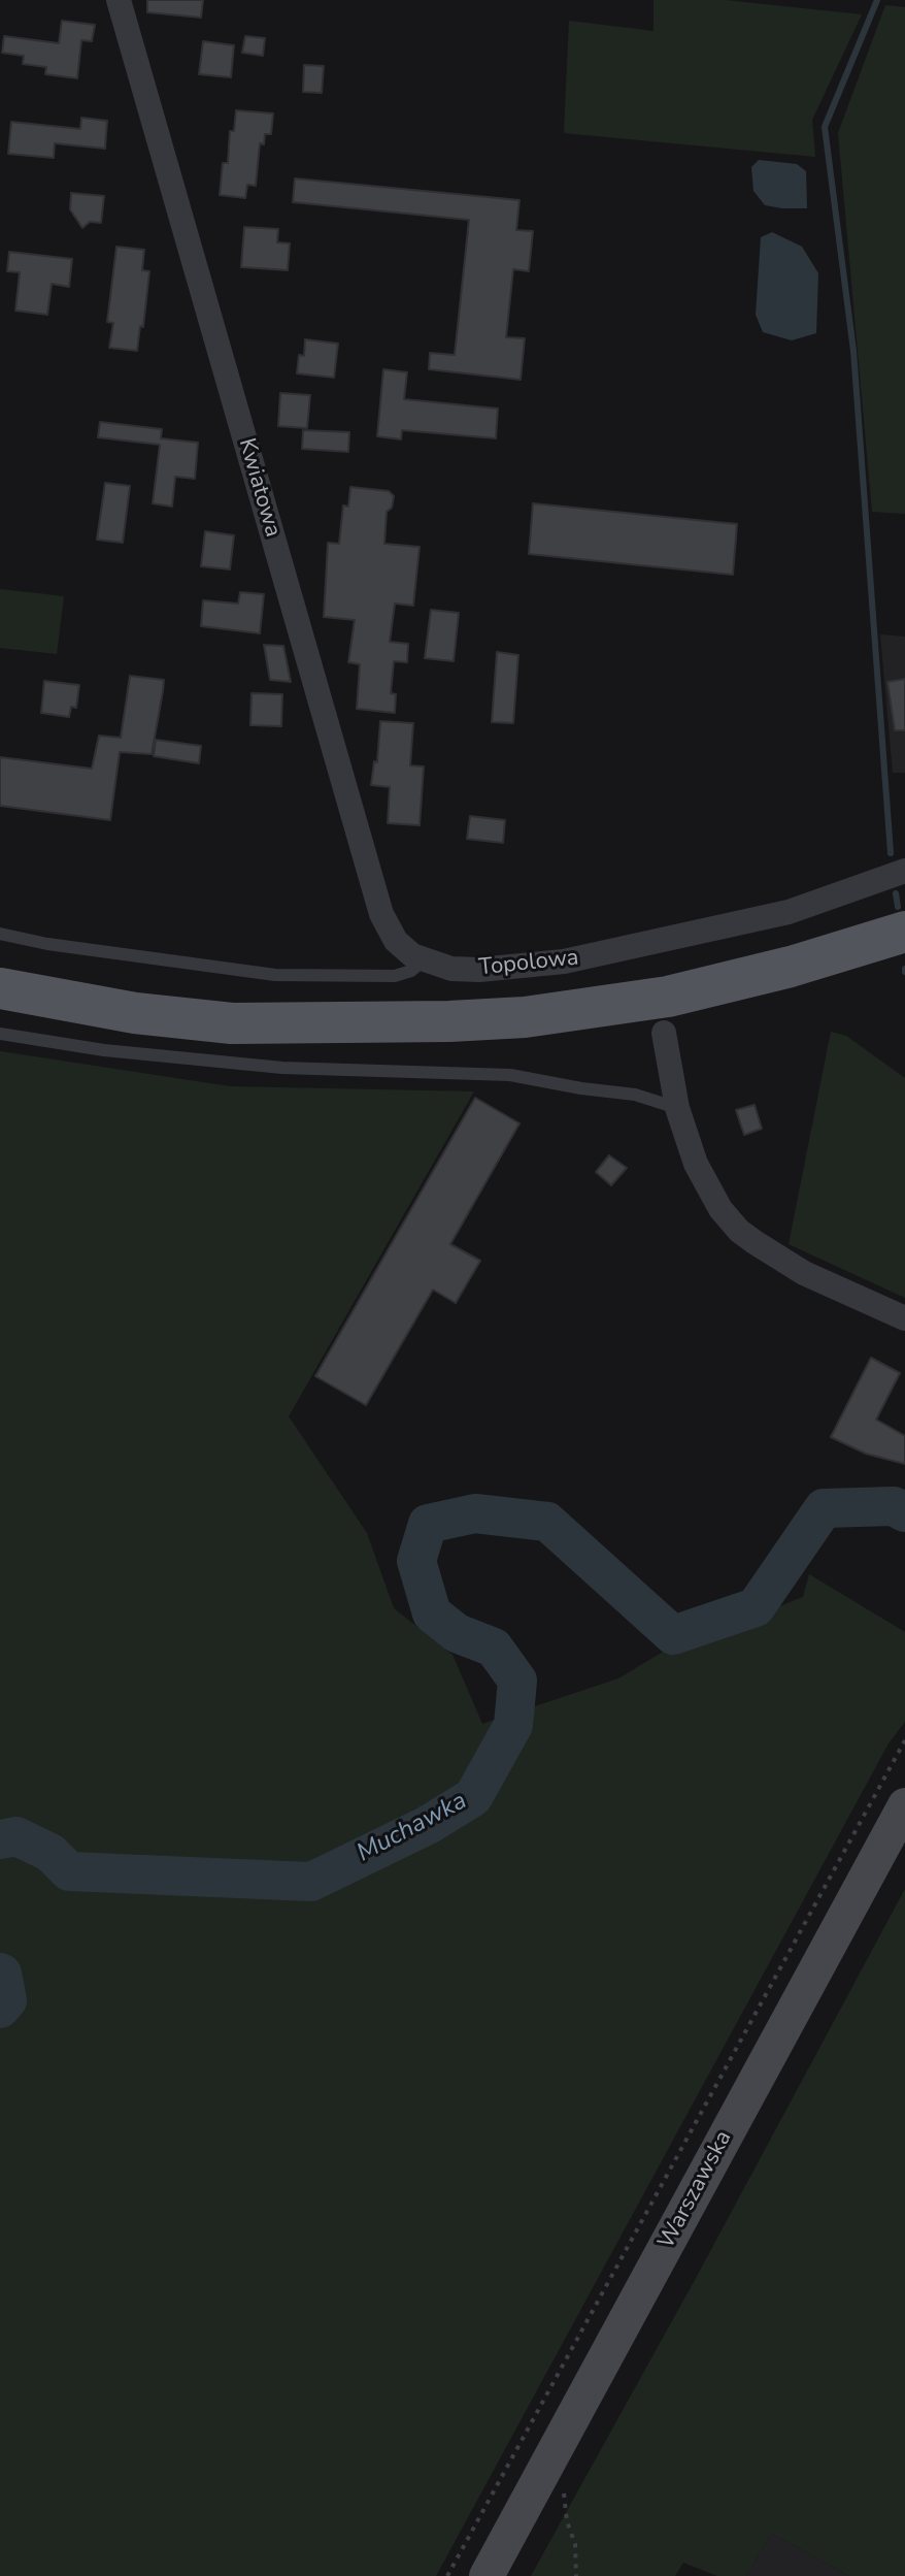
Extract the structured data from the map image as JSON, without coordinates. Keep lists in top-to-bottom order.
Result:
{
  "streets": {
    "main road": ["Warszawska"],
    "street": ["Kwiatowa", "Topolowa"]
  },
  "crossings": [
    ["Kwiatowa", "Topolowa"]
  ],
  "water": ["Muchawka"]
}
